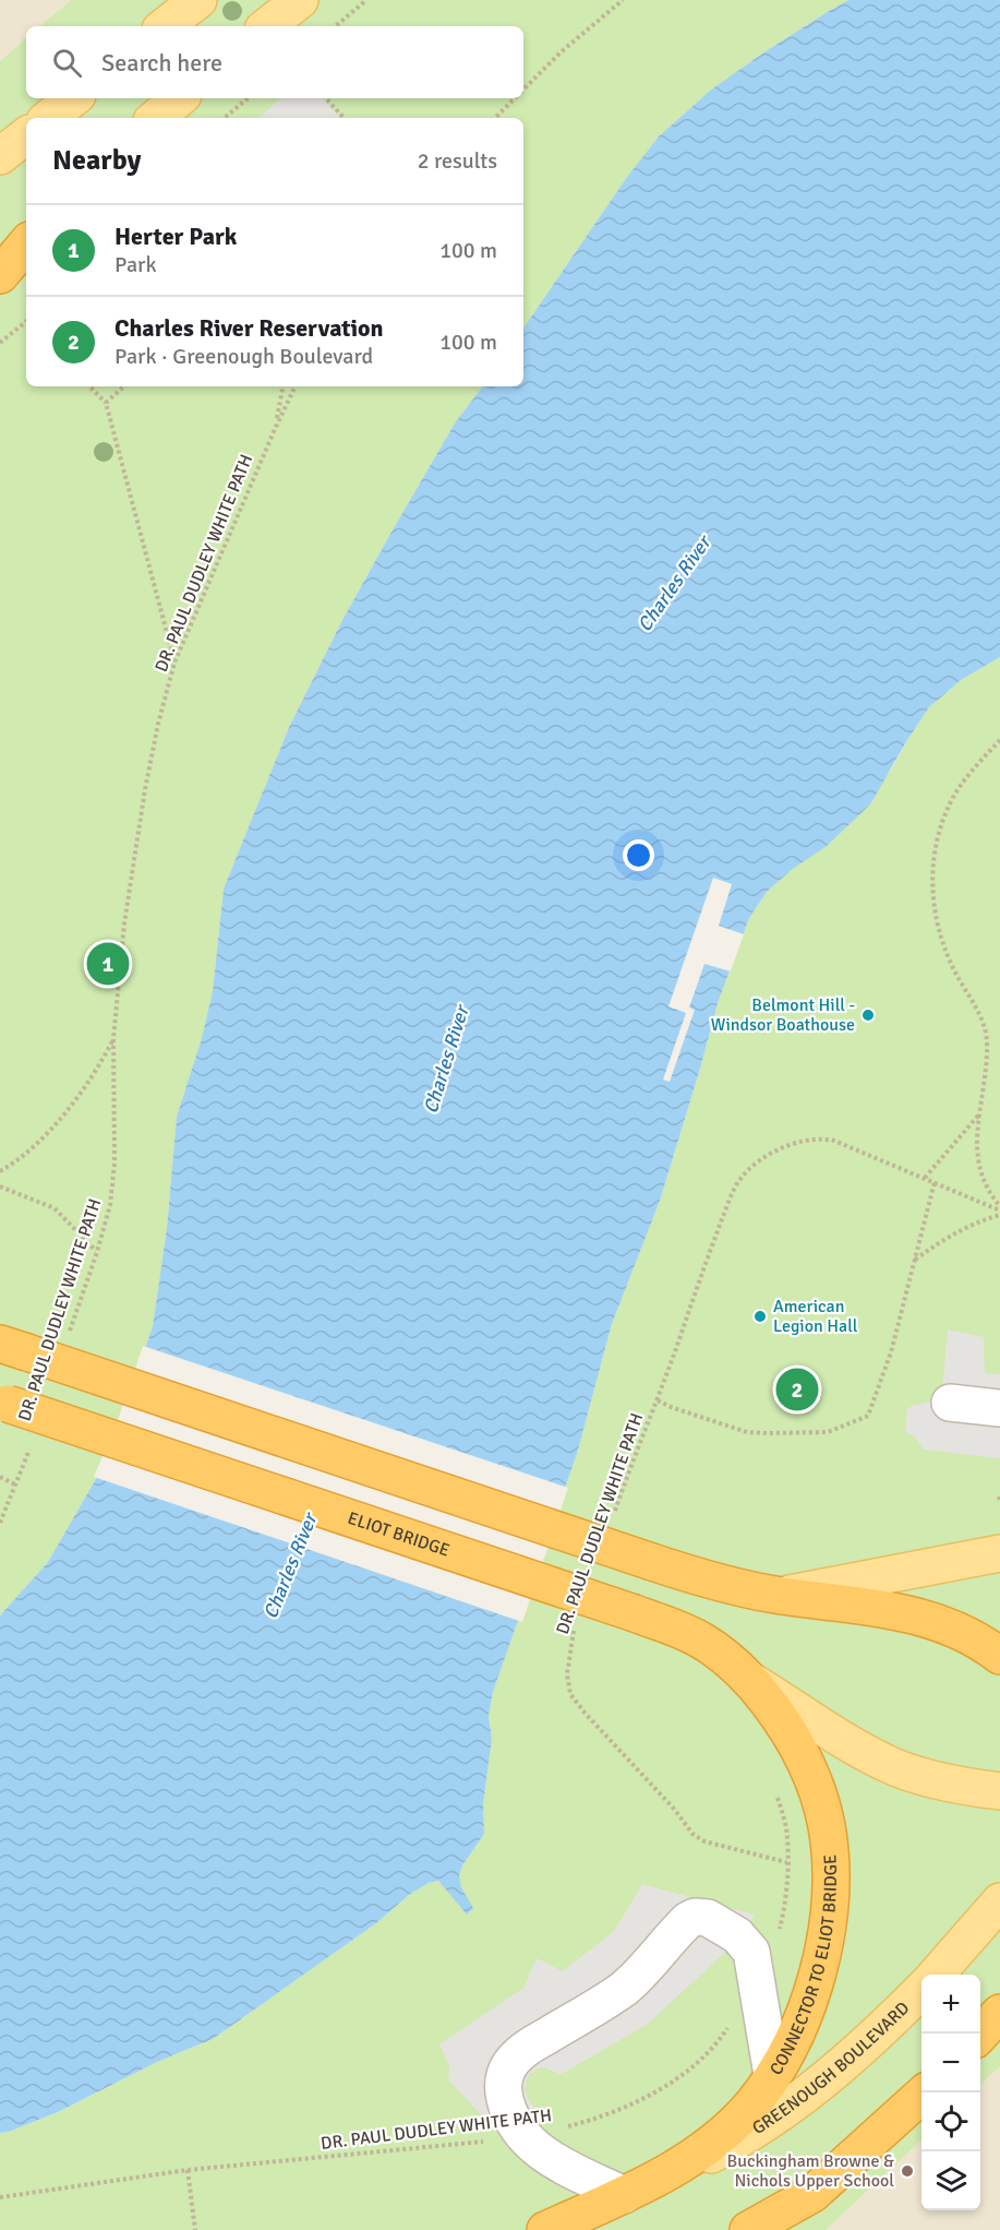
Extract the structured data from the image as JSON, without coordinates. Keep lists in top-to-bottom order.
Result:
{
  "streets": {
    "highway": ["ELIOT BRIDGE", "CONNECTOR TO ELIOT BRIDGE"],
    "main road": ["GREENOUGH BOULEVARD"],
    "path": ["DR. PAUL DUDLEY WHITE PATH"]
  },
  "crossings": [
    ["ELIOT BRIDGE", "CONNECTOR TO ELIOT BRIDGE"],
    ["CONNECTOR TO ELIOT BRIDGE", "GREENOUGH BOULEVARD"]
  ],
  "water": ["Charles River"],
  "places": ["Belmont Hill - Windsor Boathouse", "American Legion Hall", "Buckingham Browne & Nichols Upper School"],
  "page": {
    "search": "Search here",
    "heading": ["Nearby", "2 results"],
    "list": [
      {
        "mark": "1",
        "name": "Herter Park",
        "note": "Park",
        "value": "100 m"
      },
      {
        "mark": "2",
        "name": "Charles River Reservation",
        "note": "Park · Greenough Boulevard",
        "value": "100 m"
      }
    ],
    "pins": ["1", "2"],
    "map_buttons": ["+", "−"]
  }
}
